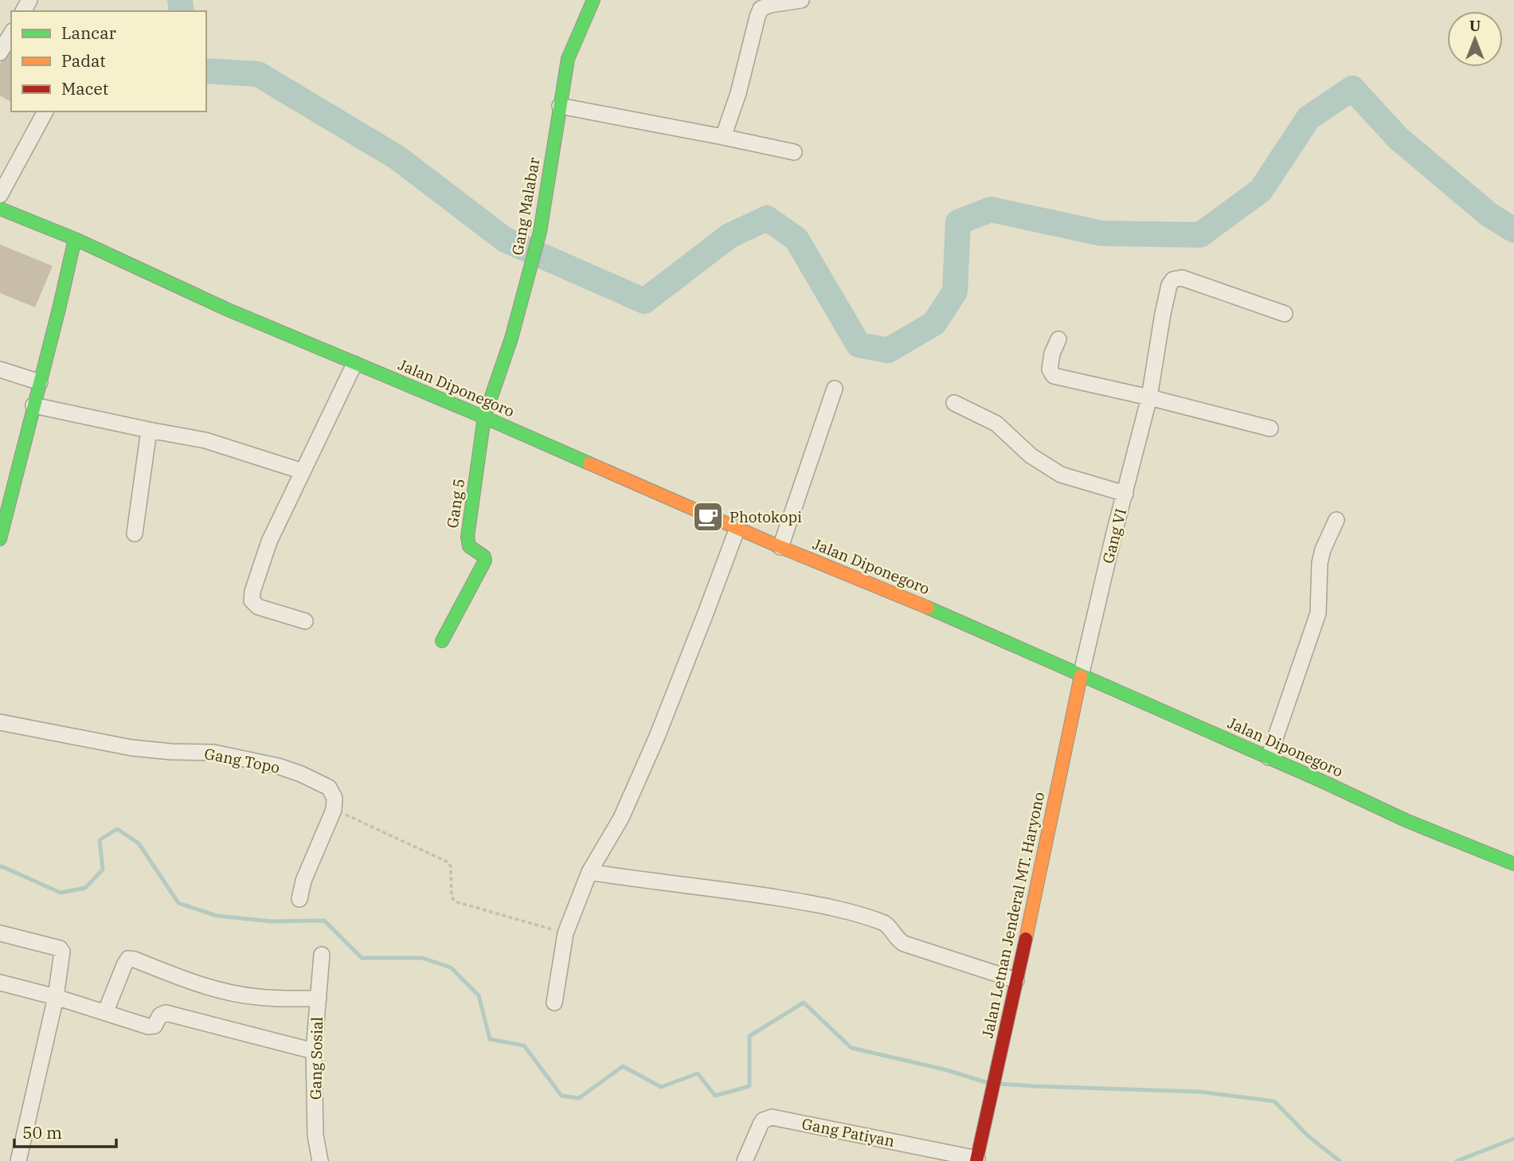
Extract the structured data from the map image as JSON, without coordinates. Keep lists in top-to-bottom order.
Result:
{
  "streets": {
    "main road": [
      "Gang Malabar",
      "Jalan Diponegoro",
      "Gang 5",
      "Jalan Letnan Jenderal MT. Haryono"
    ],
    "street": [
      "Gang VI",
      "Gang Topo",
      "Gang Sosial",
      "Gang Patiyan"
    ]
  },
  "crossings": [
    ["Gang Malabar", "Jalan Diponegoro"],
    ["Gang Malabar", "Gang 5"],
    ["Jalan Diponegoro", "Gang 5"],
    ["Jalan Diponegoro", "Gang VI"],
    ["Jalan Diponegoro", "Jalan Letnan Jenderal MT. Haryono"],
    ["Gang VI", "Jalan Letnan Jenderal MT. Haryono"],
    ["Jalan Letnan Jenderal MT. Haryono", "Gang Patiyan"]
  ],
  "places": {
    "cafe": ["Photokopi"]
  },
  "legend": ["Lancar", "Padat", "Macet"],
  "scale_bar": "50 m",
  "north": "top"
}
